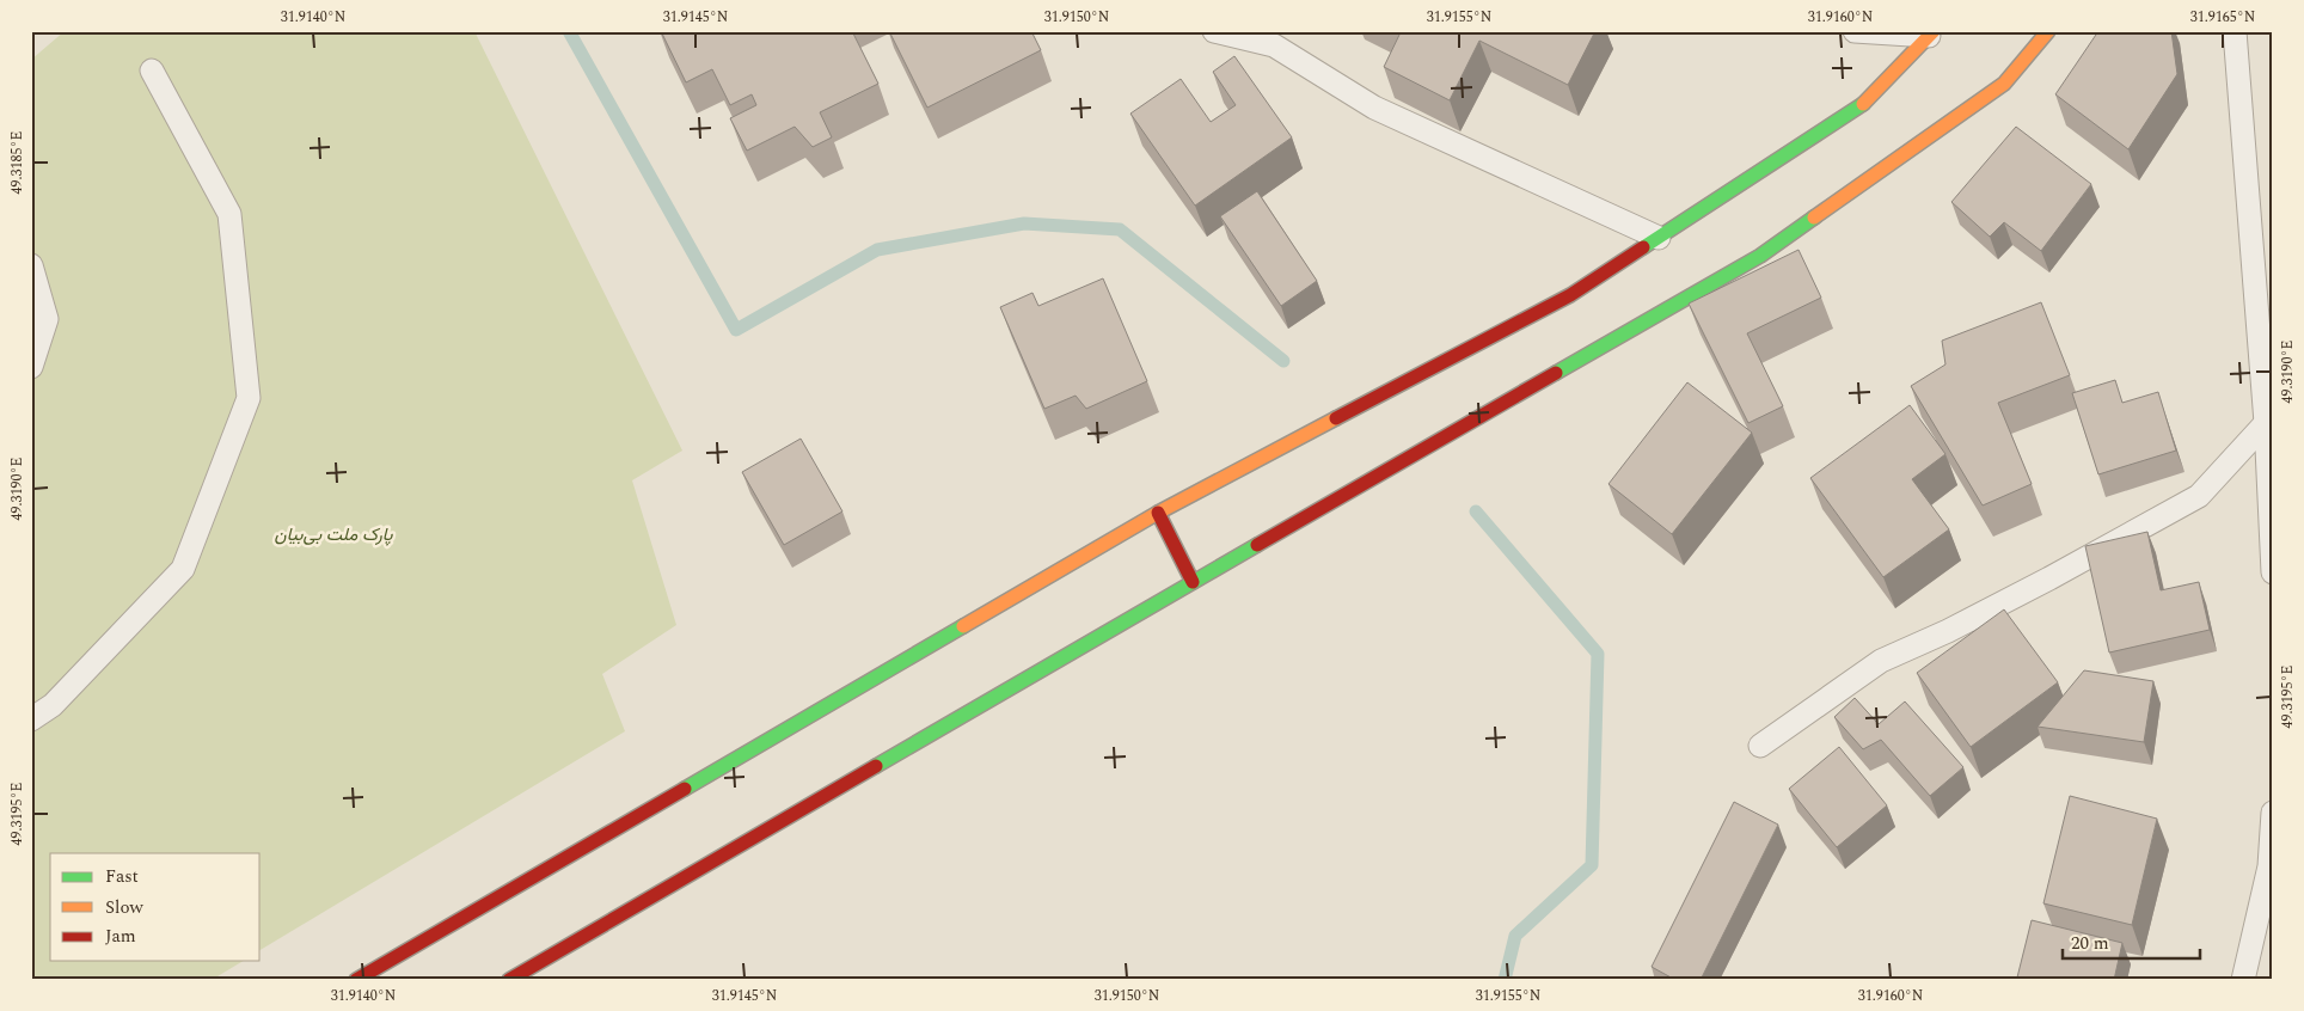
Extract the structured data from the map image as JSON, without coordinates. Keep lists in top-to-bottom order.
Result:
{
  "parks": ["پارک ملت بی‌بیان"],
  "legend": ["Fast", "Slow", "Jam"],
  "scale_bar": "20 m",
  "coordinates": [
    "31.9140°N",
    "31.9145°N",
    "31.9150°N",
    "31.9155°N",
    "31.9160°N",
    "31.9165°N",
    "49.3185°E",
    "49.3190°E",
    "49.3195°E"
  ]
}
